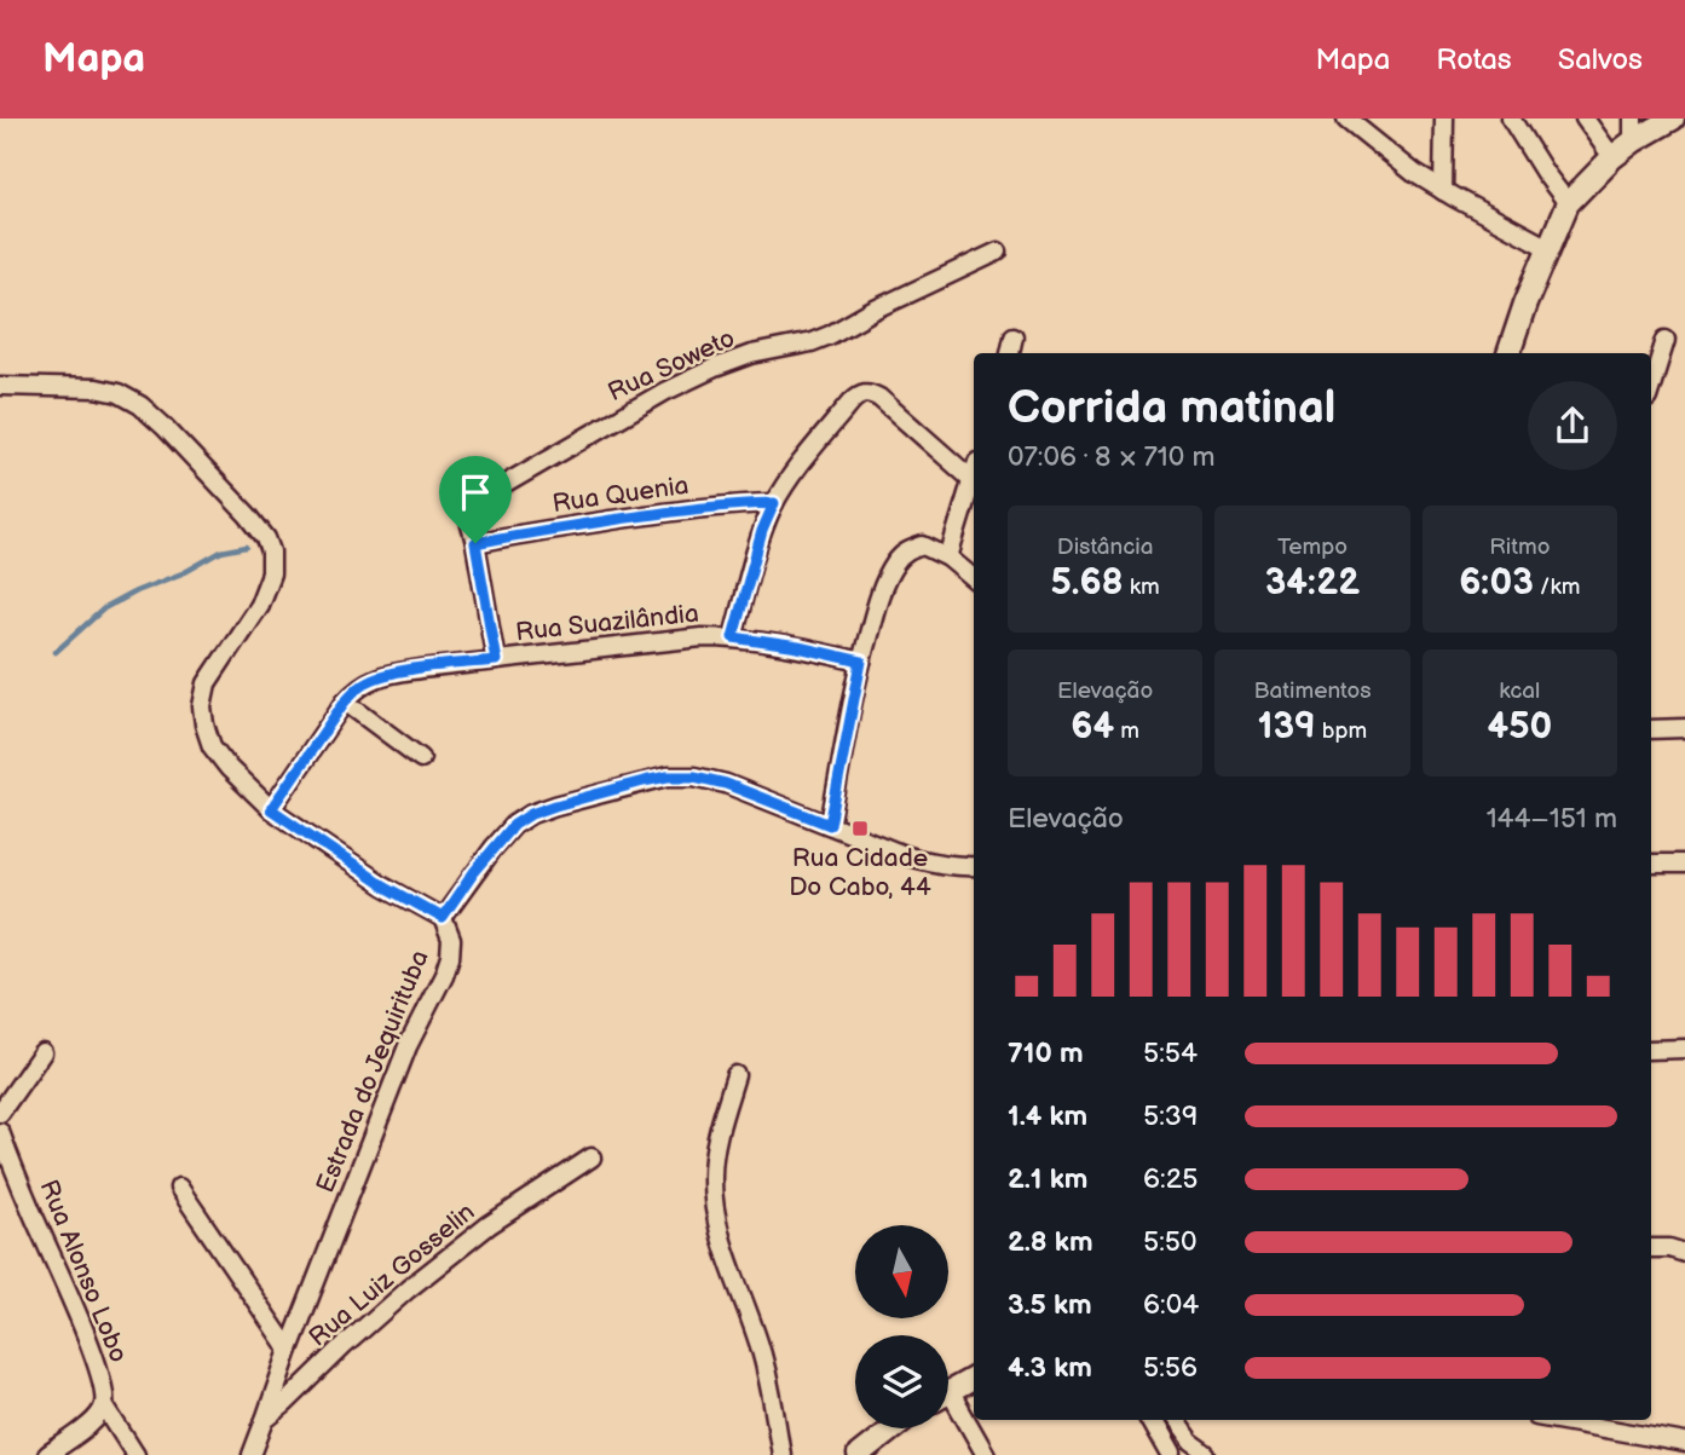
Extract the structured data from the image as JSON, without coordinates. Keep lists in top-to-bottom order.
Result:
{
  "streets": {
    "street": [
      "Rua Soweto",
      "Rua Quenia",
      "Rua Suazilândia",
      "Estrada do Jequirituba",
      "Rua Alonso Lobo",
      "Rua Luiz Gosselin"
    ]
  },
  "crossings": [
    ["Rua Soweto", "Rua Quenia"],
    ["Estrada do Jequirituba", "Rua Luiz Gosselin"]
  ],
  "places": {
    "transit": ["Rua Cidade Do Cabo, 44"]
  },
  "north": "bottom",
  "page": {
    "header": "Mapa",
    "nav": ["Mapa", "Rotas", "Salvos"],
    "heading": ["Corrida matinal", "07:06 · 8 × 710 m"],
    "stats": [
      ["Distância", "5.68 km"],
      ["Tempo", "34:22"],
      ["Ritmo", "6:03 /km"],
      ["Elevação", "64 m"],
      ["Batimentos", "139 bpm"],
      ["kcal", "450"]
    ],
    "chart": ["Elevação", "144–151 m"],
    "list": [
      {
        "name": "710 m",
        "note": "5:54"
      },
      {
        "name": "1.4 km",
        "note": "5:39"
      },
      {
        "name": "2.1 km",
        "note": "6:25"
      },
      {
        "name": "2.8 km",
        "note": "5:50"
      },
      {
        "name": "3.5 km",
        "note": "6:04"
      },
      {
        "name": "4.3 km",
        "note": "5:56"
      }
    ]
  }
}
